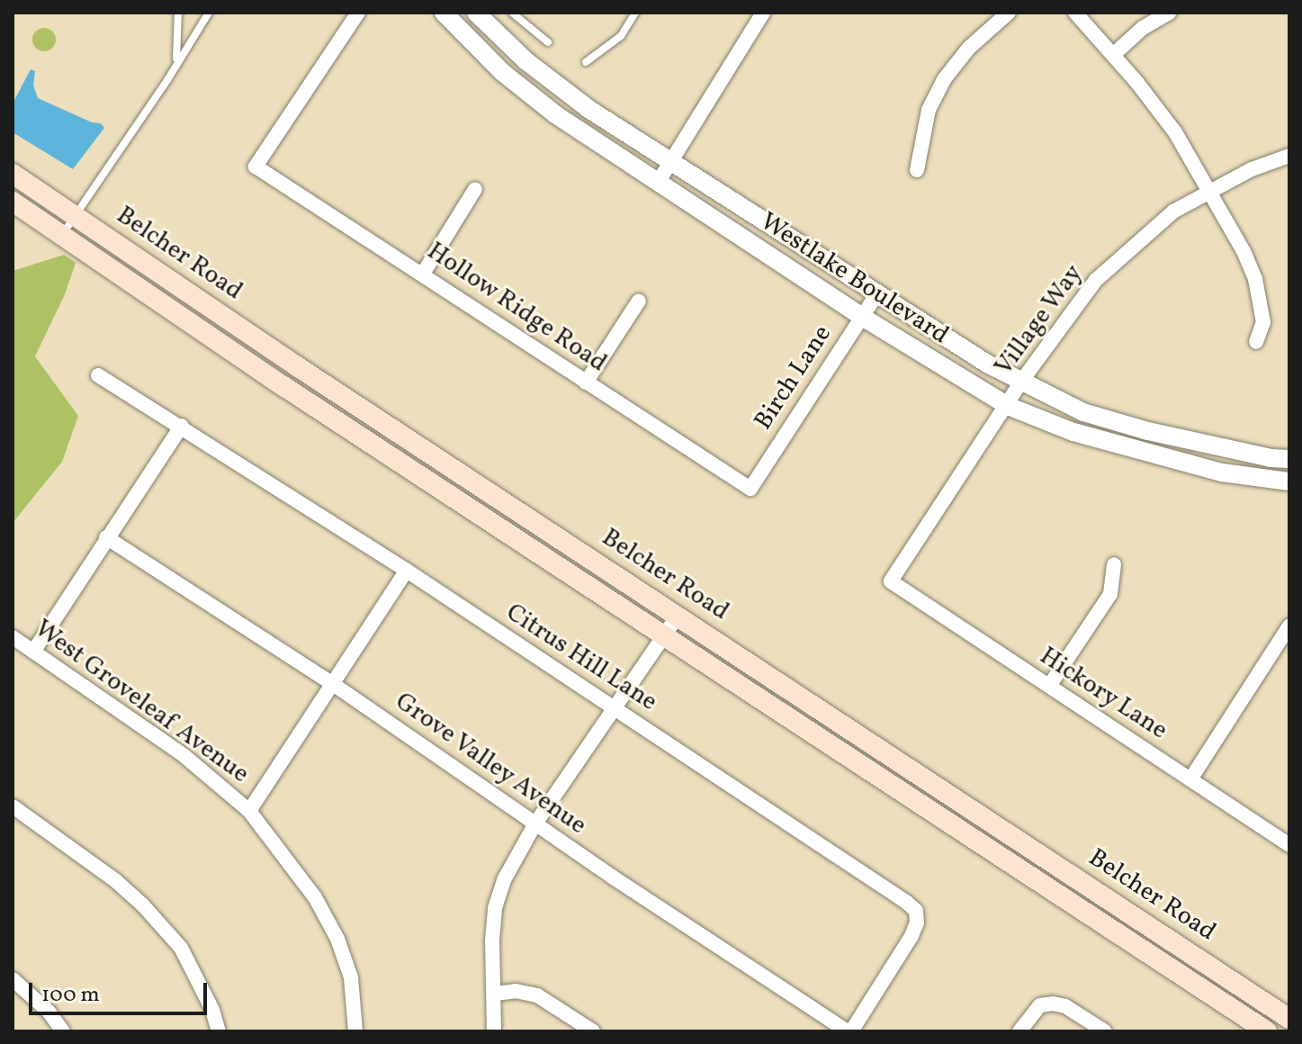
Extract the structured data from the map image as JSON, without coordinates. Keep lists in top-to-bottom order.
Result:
{
  "streets": {
    "main road": ["Belcher Road"],
    "street": [
      "Westlake Boulevard",
      "Hollow Ridge Road",
      "Village Way",
      "Birch Lane",
      "Citrus Hill Lane",
      "Hickory Lane",
      "West Groveleaf Avenue",
      "Grove Valley Avenue"
    ]
  },
  "crossings": [
    ["Westlake Boulevard", "Village Way"],
    ["Westlake Boulevard", "Birch Lane"],
    ["Hollow Ridge Road", "Birch Lane"],
    ["Village Way", "Hickory Lane"],
    ["Citrus Hill Lane", "Grove Valley Avenue"]
  ],
  "scale_bar": "100 m"
}
